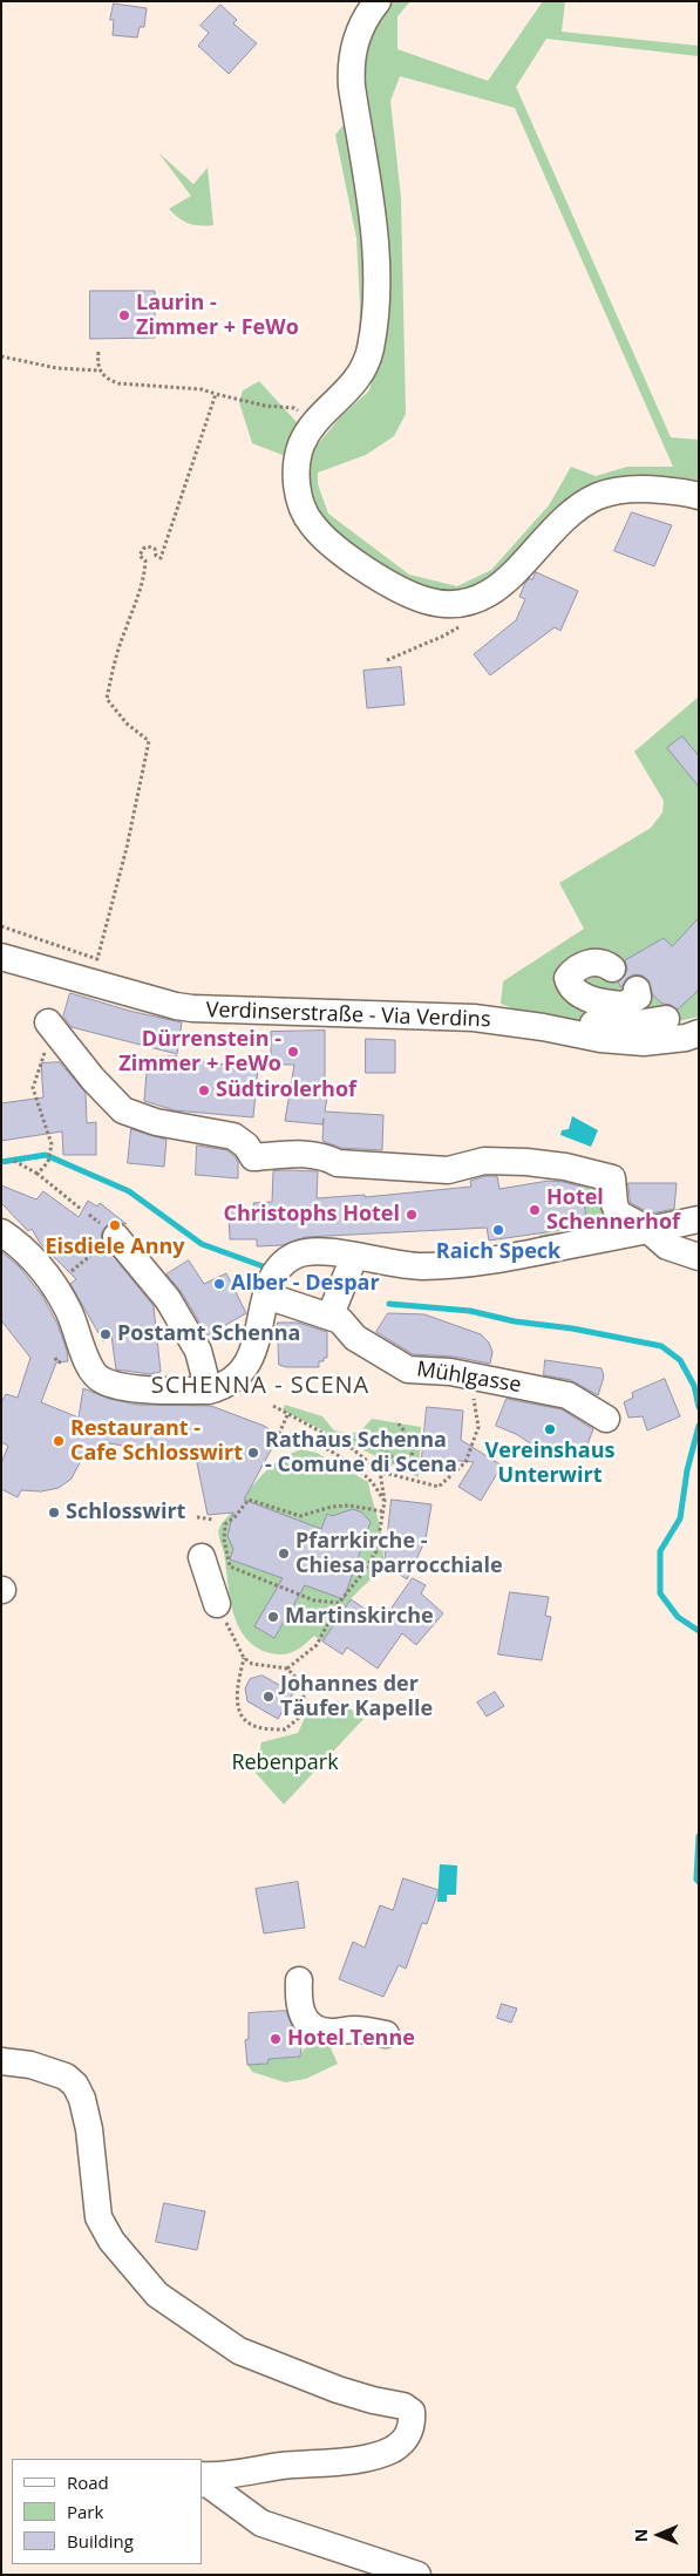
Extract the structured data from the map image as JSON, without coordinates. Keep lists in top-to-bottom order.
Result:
{
  "streets": {
    "street": ["Verdinserstraße - Via Verdins", "Mühlgasse"]
  },
  "districts": ["SCHENNA - SCENA"],
  "parks": ["Rebenpark"],
  "places": [
    "Laurin - Zimmer + FeWo",
    "Dürrenstein - Zimmer + FeWo",
    "Südtirolerhof",
    "Hotel Schennerhof",
    "Christophs Hotel",
    "Eisdiele Anny",
    "Raich Speck",
    "Alber - Despar",
    "Postamt Schenna",
    "Vereinshaus Unterwirt",
    "Restaurant - Cafe Schlosswirt",
    "Rathaus Schenna - Comune di Scena",
    "Schlosswirt",
    "Pfarrkirche - Chiesa parrocchiale",
    "Martinskirche",
    "Johannes der Täufer Kapelle",
    "Hotel Tenne"
  ],
  "legend": ["Road", "Park", "Building"],
  "north": "left"
}
